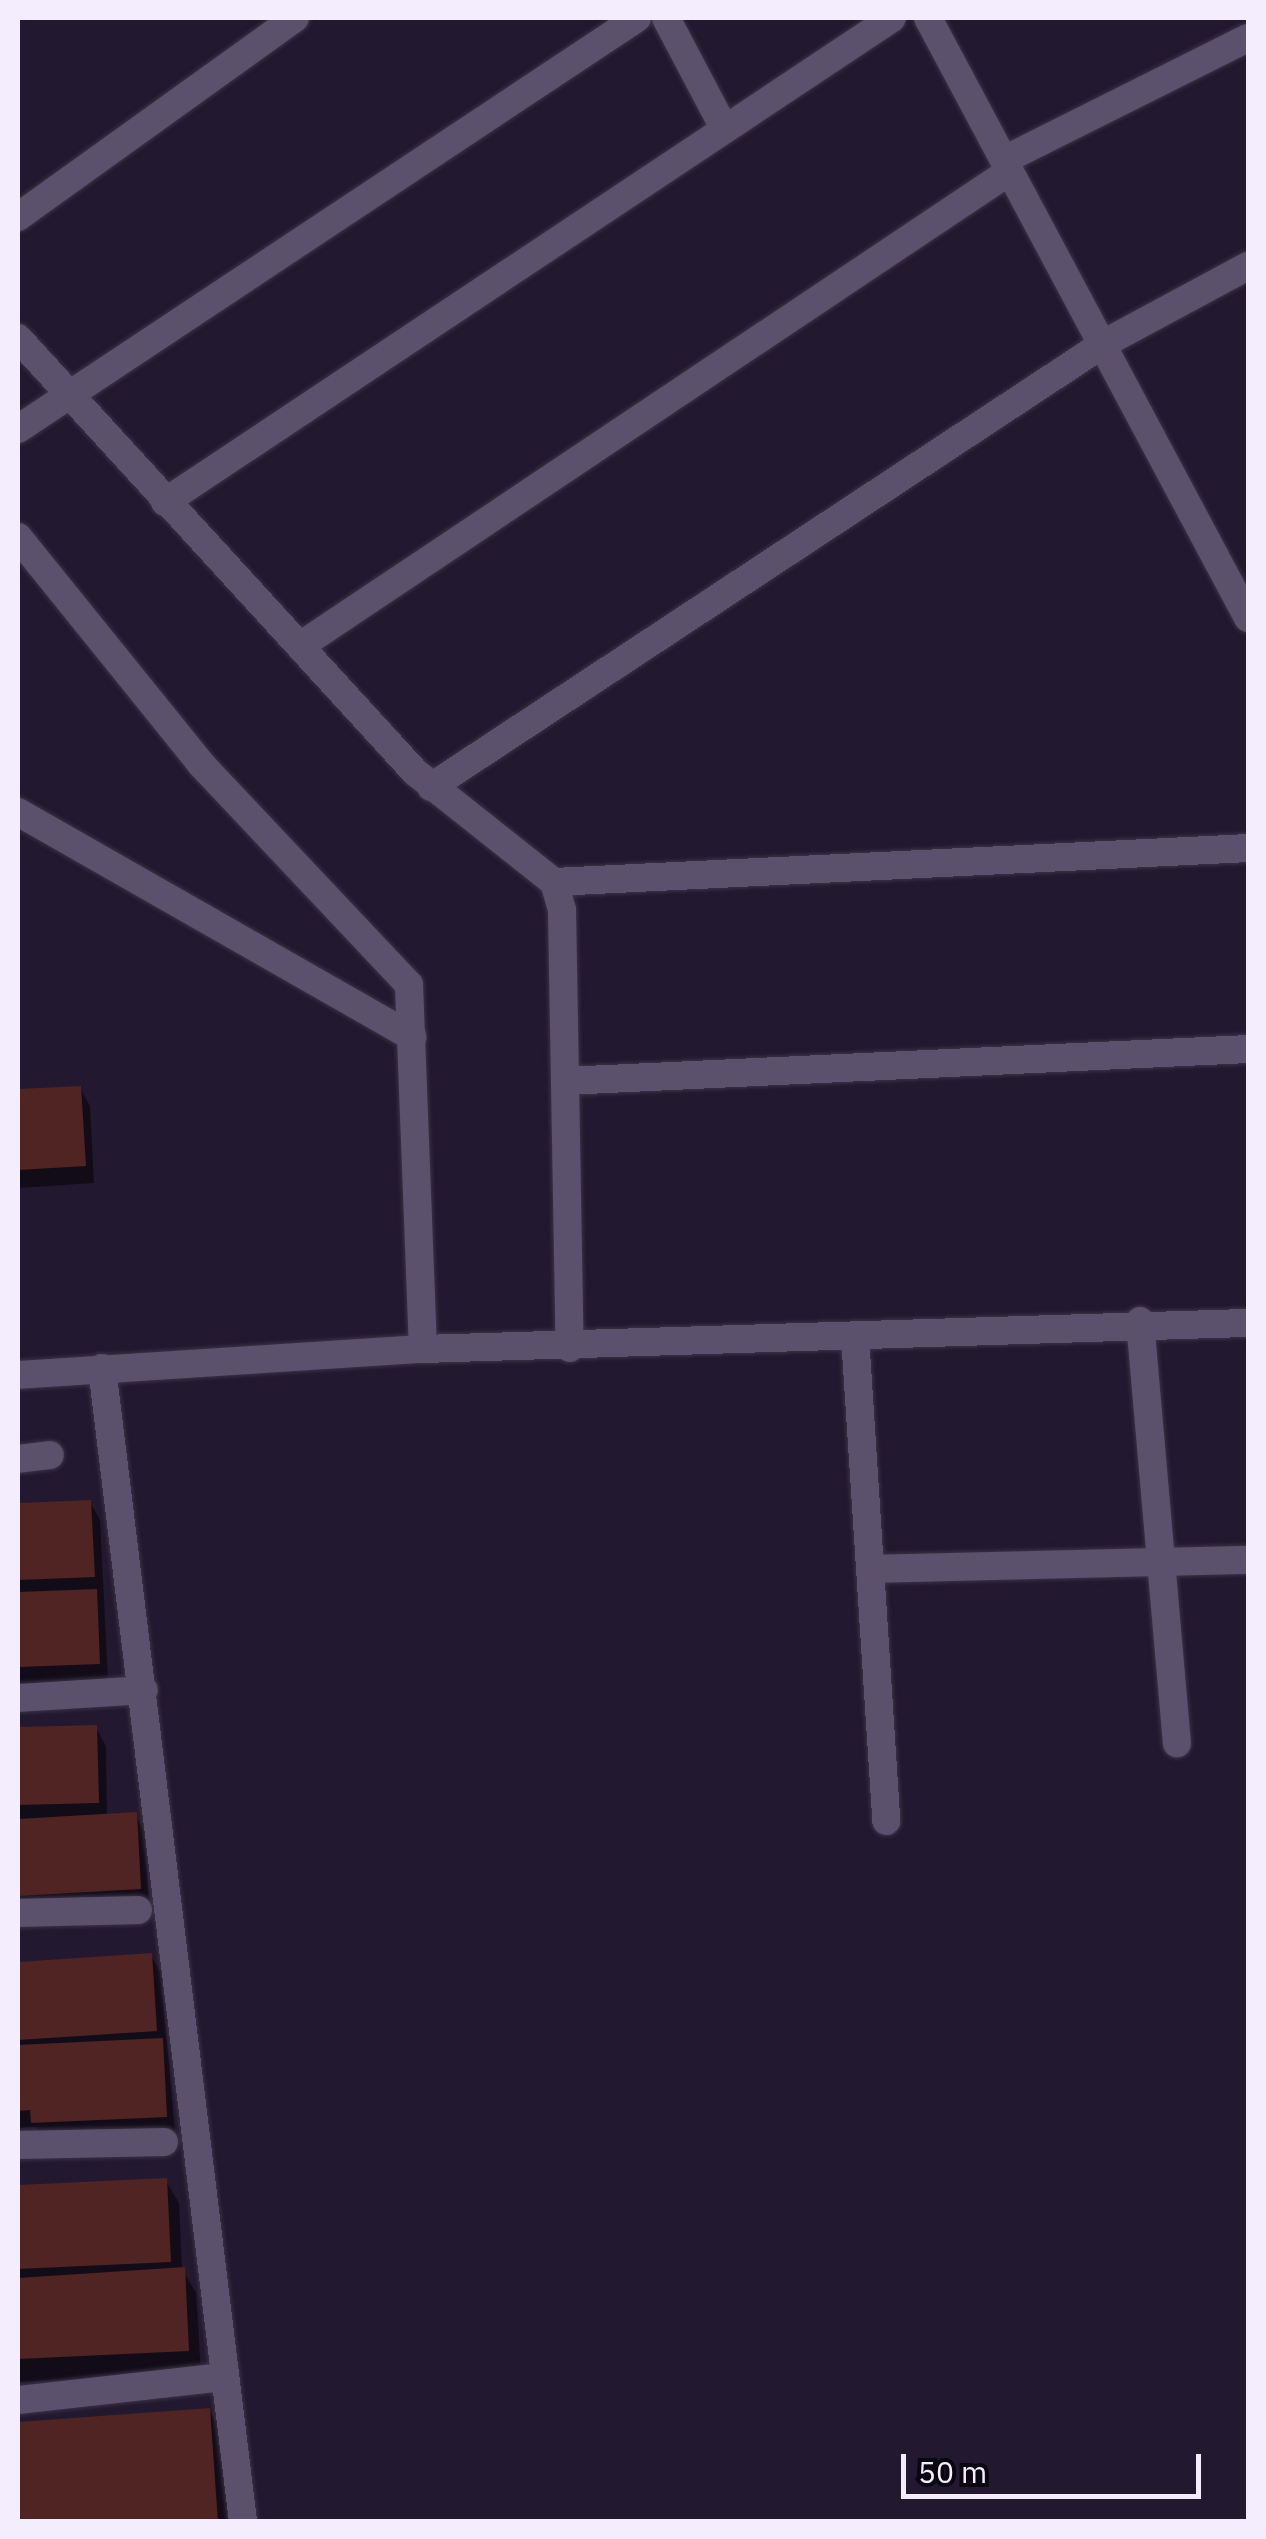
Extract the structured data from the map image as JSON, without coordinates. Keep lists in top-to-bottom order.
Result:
{
  "scale_bar": "50 m"
}
